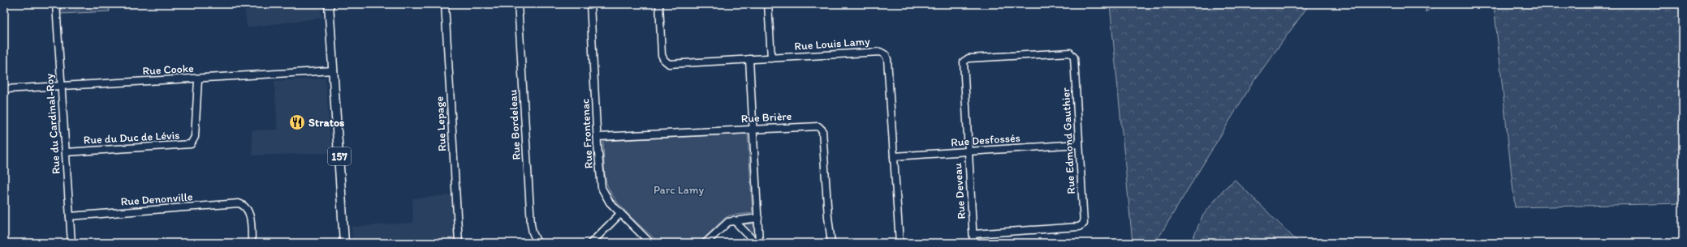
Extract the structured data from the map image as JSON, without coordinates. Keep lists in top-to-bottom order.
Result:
{
  "streets": {
    "main road": ["157"],
    "street": [
      "Rue Louis Lamy",
      "Rue Cooke",
      "Rue Brière",
      "Rue du Cardinal-Roy",
      "Rue Lepage",
      "Rue Bordeleau",
      "Rue Frontenac",
      "Rue du Duc de Lévis",
      "Rue Desfossés",
      "Rue Edmond Gauthier",
      "Rue Deveau",
      "Rue Denonville"
    ]
  },
  "crossings": [
    ["Rue Louis Lamy", "Rue Desfossés"],
    ["Rue Cooke", "Rue du Cardinal-Roy"],
    ["Rue Cooke", "Rue du Duc de Lévis"],
    ["Rue Cooke", "157"],
    ["Rue Brière", "Rue Frontenac"],
    ["Rue du Cardinal-Roy", "Rue du Duc de Lévis"],
    ["Rue du Cardinal-Roy", "Rue Denonville"],
    ["Rue Desfossés", "Rue Edmond Gauthier"],
    ["Rue Desfossés", "Rue Deveau"],
    ["Rue Edmond Gauthier", "Rue Deveau"]
  ],
  "parks": ["Parc Lamy"],
  "places": {
    "restaurant": ["Stratos"]
  }
}
